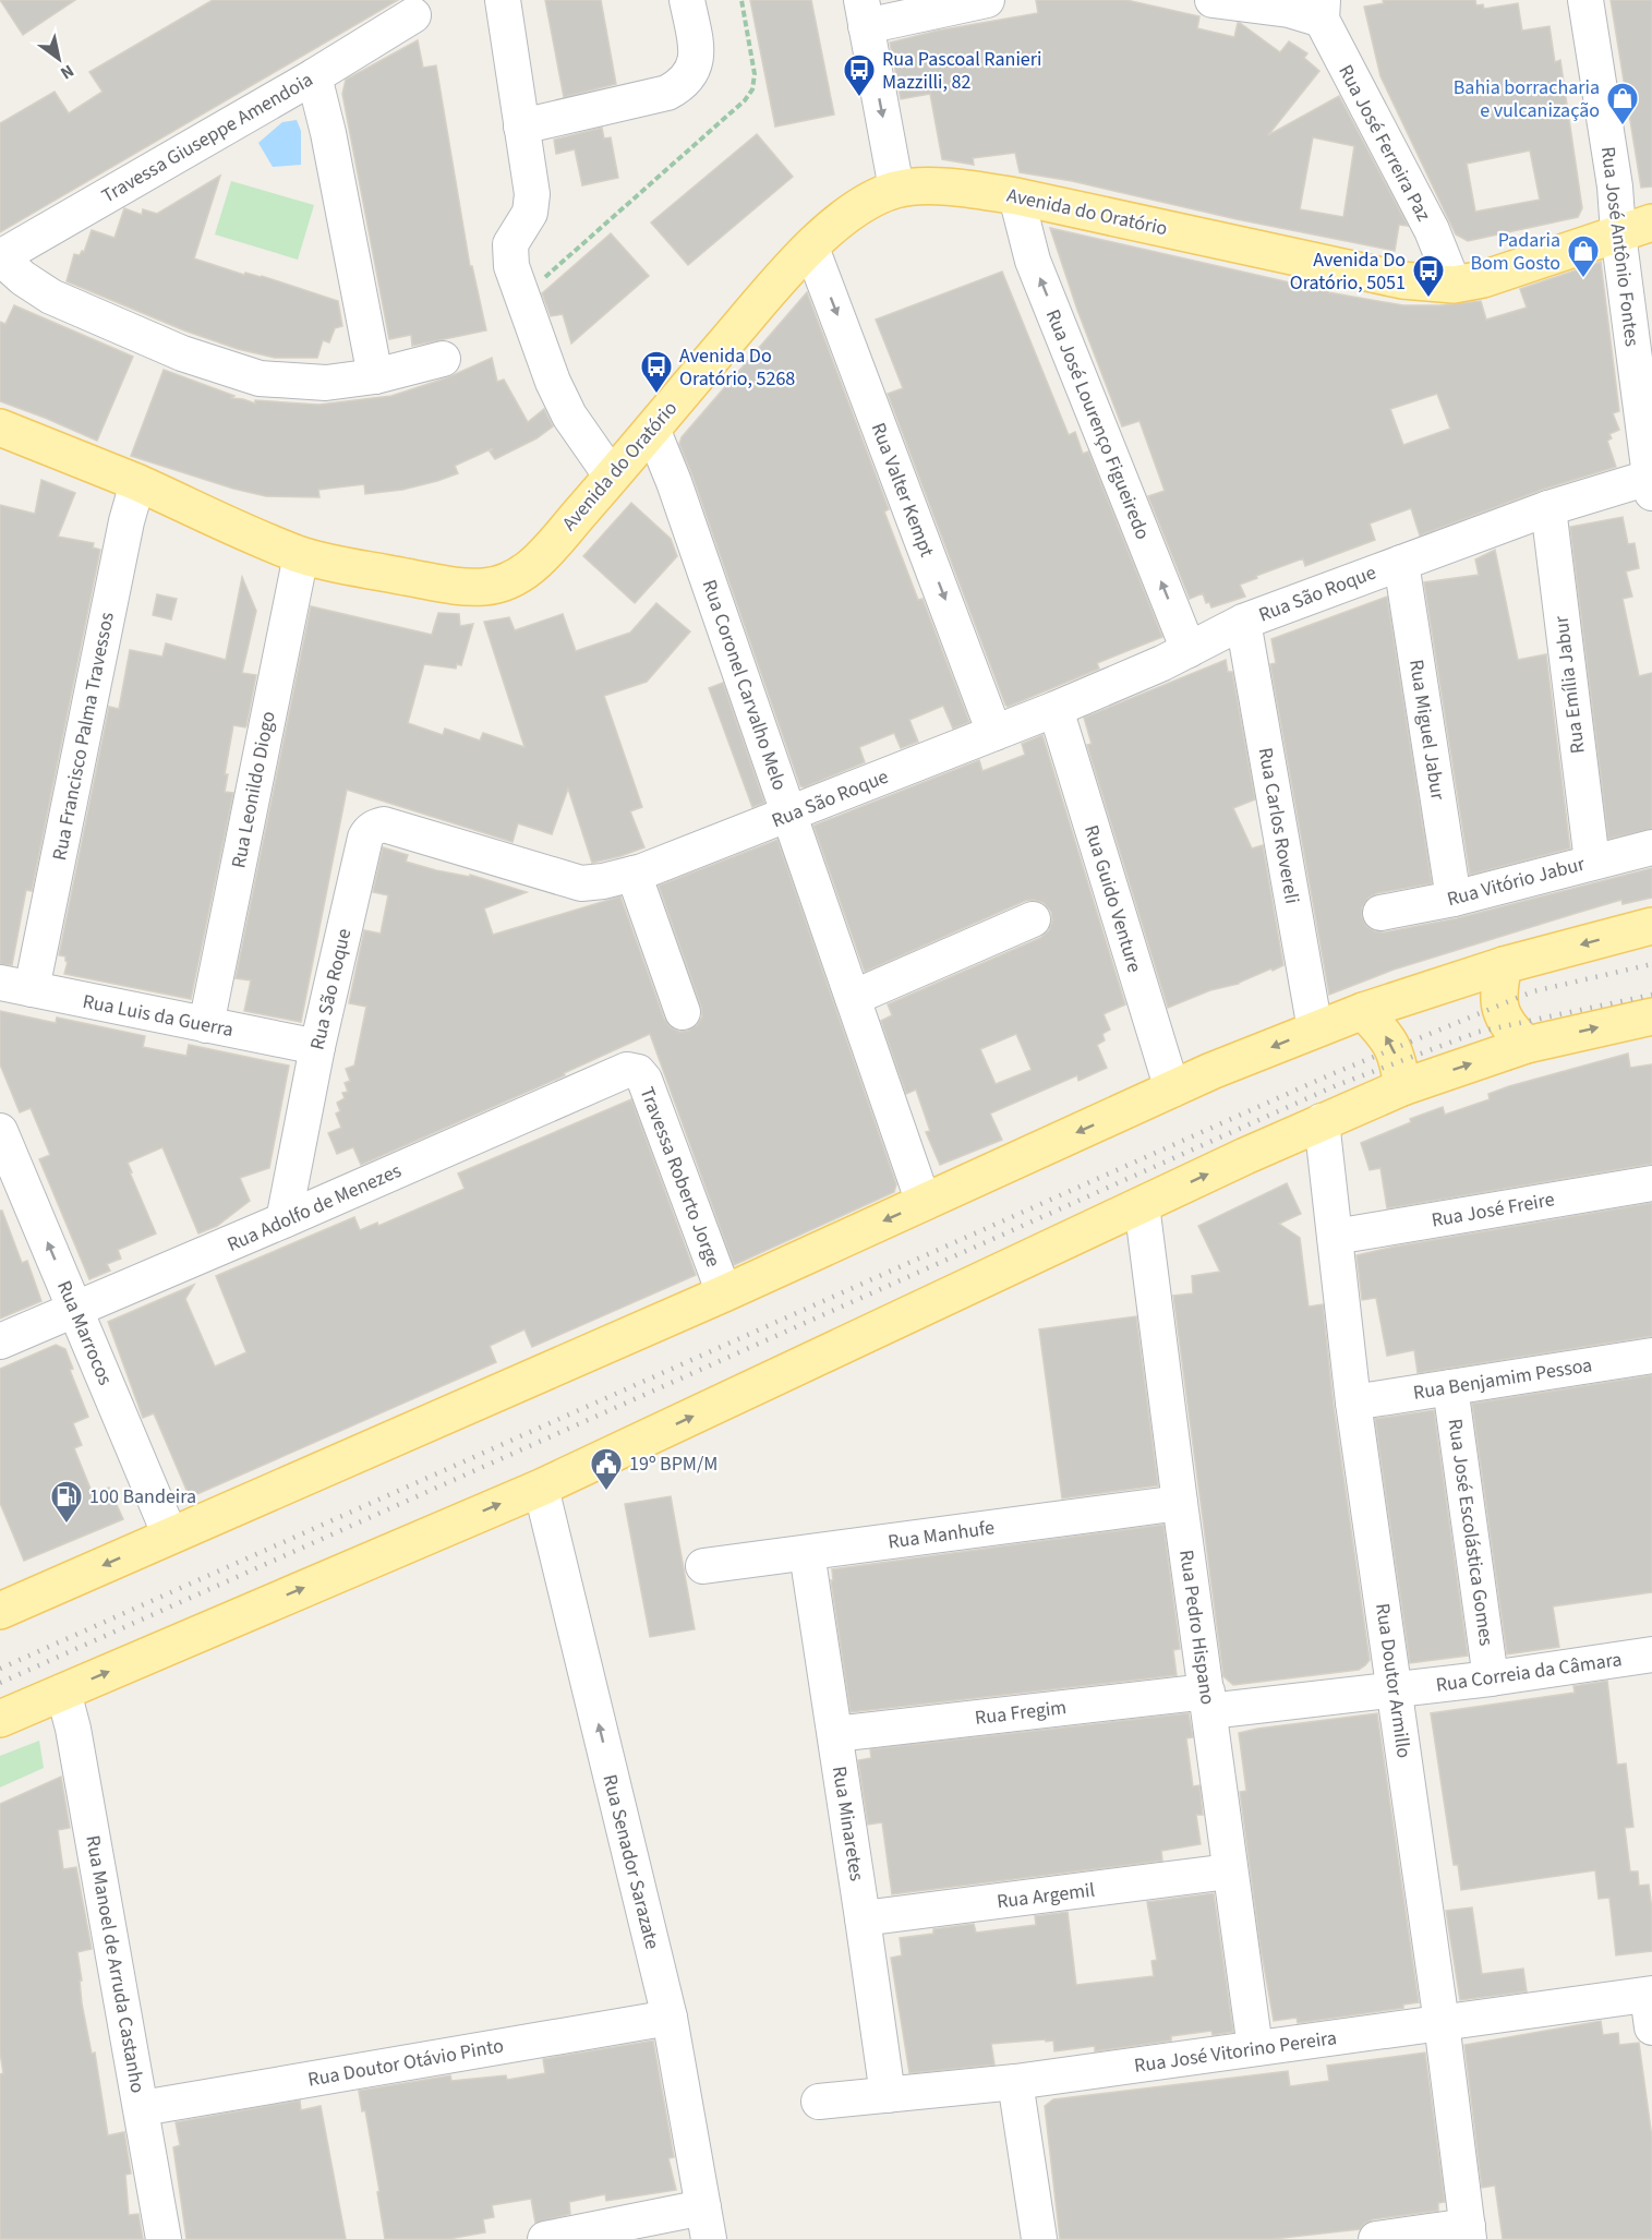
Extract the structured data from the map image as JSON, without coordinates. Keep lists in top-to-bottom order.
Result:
{
  "streets": {
    "main road": ["Avenida do Oratório"],
    "street": [
      "Travessa Giuseppe Amendoia",
      "Rua José Ferreira Paz",
      "Rua José Antônio Fontes",
      "Rua José Lourenço Figueiredo",
      "Rua Valter Kempt",
      "Rua São Roque",
      "Rua Coronel Carvalho Melo",
      "Rua Emília Jabur",
      "Rua Miguel Jabur",
      "Rua Francisco Palma Travessos",
      "Rua Leonildo Diogo",
      "Rua Carlos Rovereli",
      "Rua Vitório Jabur",
      "Rua Guido Venture",
      "Rua Luis da Guerra",
      "Travessa Roberto Jorge",
      "Rua Adolfo de Menezes",
      "Rua José Freire",
      "Rua Marrocos",
      "Rua Benjamim Pessoa",
      "Rua José Escolástica Gomes",
      "Rua Manhufe",
      "Rua Pedro Hispano",
      "Rua Correia da Câmara",
      "Rua Doutor Armillo",
      "Rua Fregim",
      "Rua Minaretes",
      "Rua Senador Sarazate",
      "Rua Argemil",
      "Rua Manoel de Arruda Castanho",
      "Rua José Vitorino Pereira",
      "Rua Doutor Otávio Pinto"
    ]
  },
  "crossings": [
    ["Rua José Ferreira Paz", "Avenida do Oratório"],
    ["Avenida do Oratório", "Rua José Antônio Fontes"],
    ["Avenida do Oratório", "Rua José Lourenço Figueiredo"],
    ["Avenida do Oratório", "Rua Valter Kempt"],
    ["Avenida do Oratório", "Rua Coronel Carvalho Melo"],
    ["Avenida do Oratório", "Rua Francisco Palma Travessos"],
    ["Avenida do Oratório", "Rua Leonildo Diogo"],
    ["Rua José Antônio Fontes", "Rua São Roque"],
    ["Rua José Lourenço Figueiredo", "Rua São Roque"],
    ["Rua Valter Kempt", "Rua São Roque"],
    ["Rua São Roque", "Rua Coronel Carvalho Melo"],
    ["Rua São Roque", "Rua Emília Jabur"],
    ["Rua São Roque", "Rua Miguel Jabur"],
    ["Rua São Roque", "Rua Carlos Rovereli"],
    ["Rua São Roque", "Rua Guido Venture"],
    ["Rua São Roque", "Rua Luis da Guerra"],
    ["Rua São Roque", "Rua Adolfo de Menezes"],
    ["Rua Emília Jabur", "Rua Vitório Jabur"],
    ["Rua Miguel Jabur", "Rua Vitório Jabur"],
    ["Rua Francisco Palma Travessos", "Rua Luis da Guerra"],
    ["Rua Leonildo Diogo", "Rua Luis da Guerra"],
    ["Travessa Roberto Jorge", "Rua Adolfo de Menezes"],
    ["Rua Adolfo de Menezes", "Rua Marrocos"],
    ["Rua José Freire", "Rua Doutor Armillo"],
    ["Rua Benjamim Pessoa", "Rua José Escolástica Gomes"],
    ["Rua Benjamim Pessoa", "Rua Doutor Armillo"],
    ["Rua José Escolástica Gomes", "Rua Correia da Câmara"],
    ["Rua Manhufe", "Rua Pedro Hispano"],
    ["Rua Manhufe", "Rua Minaretes"],
    ["Rua Pedro Hispano", "Rua Correia da Câmara"],
    ["Rua Pedro Hispano", "Rua Fregim"],
    ["Rua Pedro Hispano", "Rua Argemil"],
    ["Rua Pedro Hispano", "Rua José Vitorino Pereira"],
    ["Rua Correia da Câmara", "Rua Doutor Armillo"],
    ["Rua Correia da Câmara", "Rua Fregim"],
    ["Rua Doutor Armillo", "Rua José Vitorino Pereira"],
    ["Rua Fregim", "Rua Minaretes"],
    ["Rua Minaretes", "Rua Argemil"],
    ["Rua Minaretes", "Rua José Vitorino Pereira"],
    ["Rua Senador Sarazate", "Rua Doutor Otávio Pinto"],
    ["Rua Manoel de Arruda Castanho", "Rua Doutor Otávio Pinto"]
  ],
  "one_way": [
    "Rua José Lourenço Figueiredo",
    "Rua Valter Kempt",
    "Rua Marrocos",
    "Rua Senador Sarazate"
  ],
  "places": {
    "bus stop": ["Rua Pascoal Ranieri Mazzilli, 82", "Avenida Do Oratório, 5051", "Avenida Do Oratório, 5268"],
    "shop": ["Bahia borracharia e vulcanização", "Padaria Bom Gosto"],
    "public building": ["19º BPM/M"],
    "fuel station": ["100 Bandeira"]
  },
  "north": "bottom right"
}
